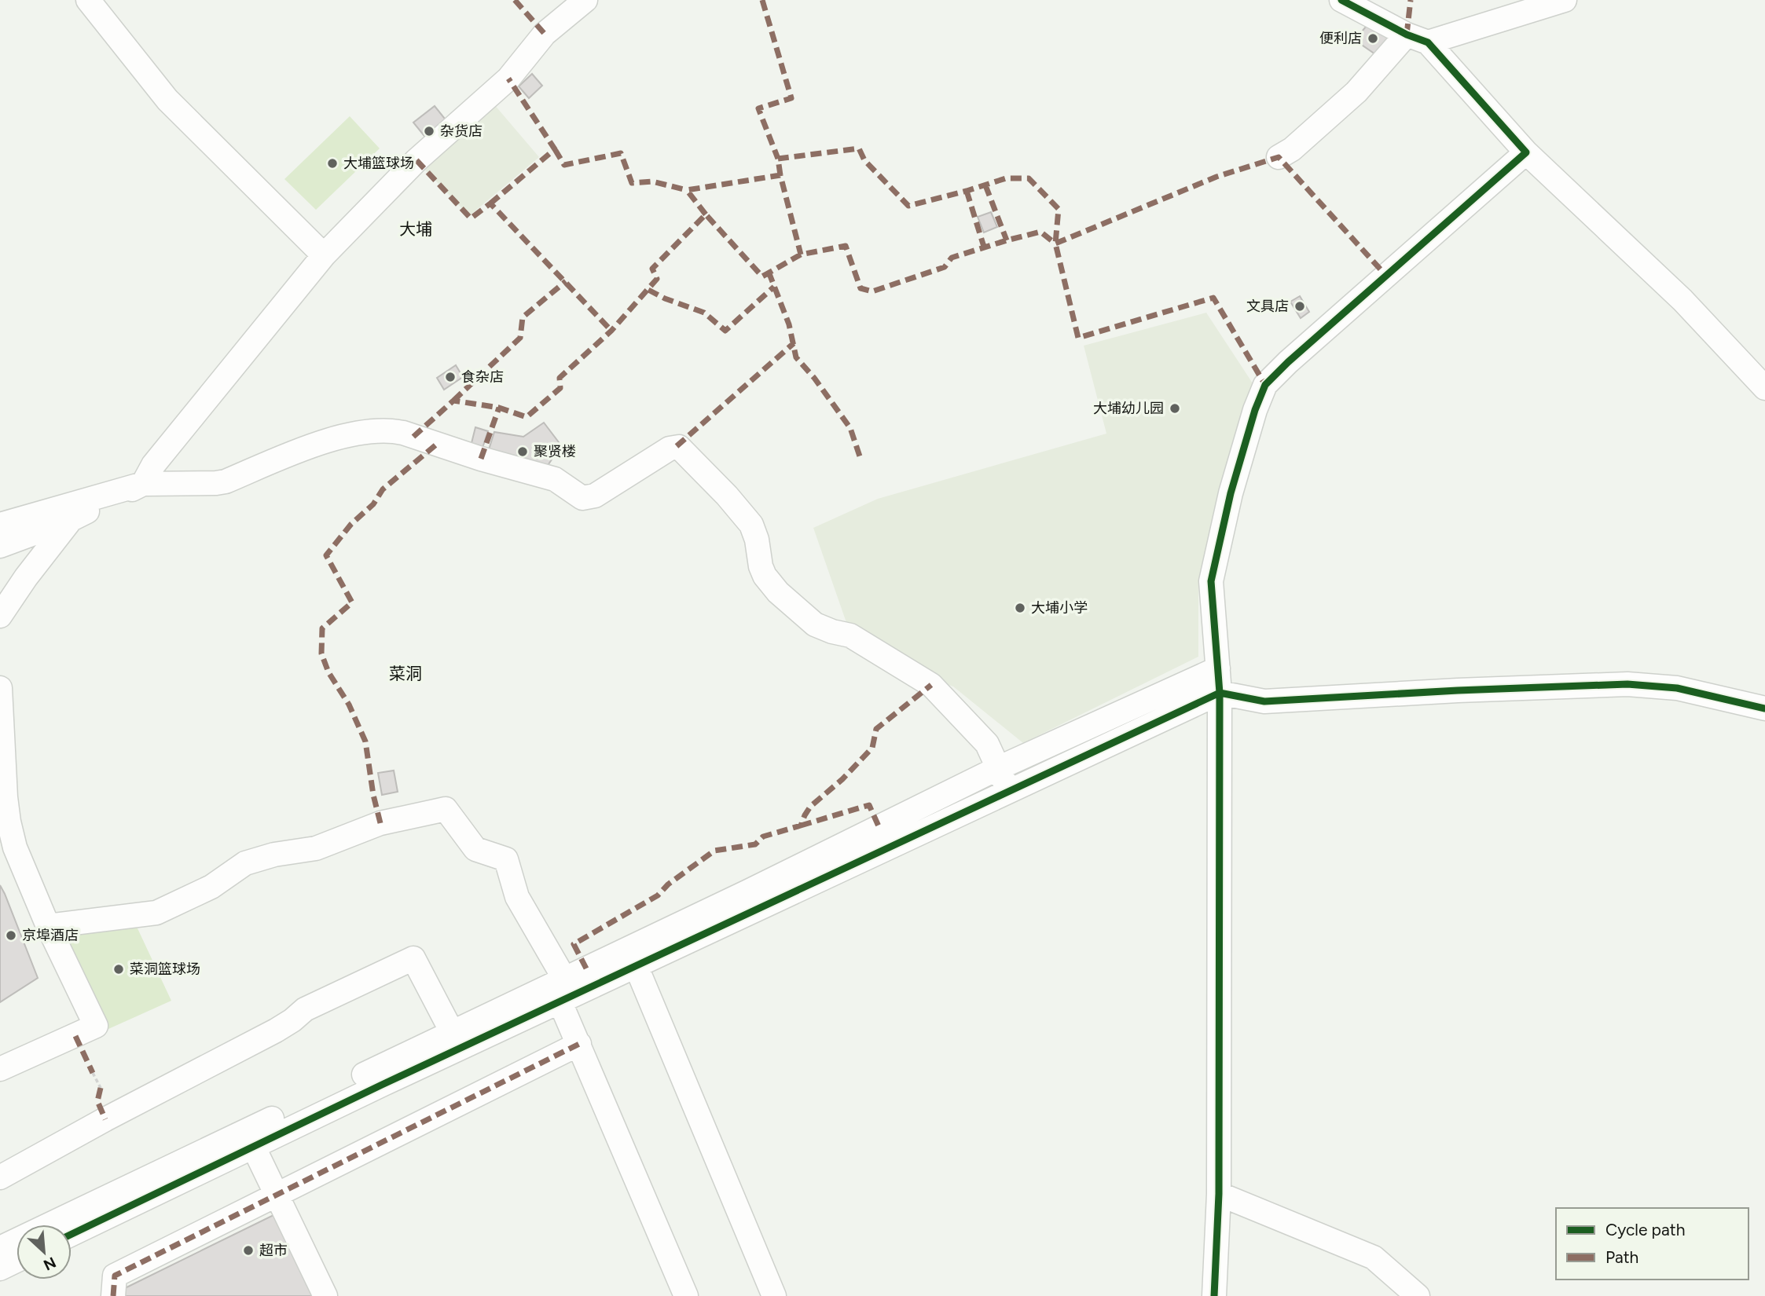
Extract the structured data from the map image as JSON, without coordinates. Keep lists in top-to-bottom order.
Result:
{
  "districts": ["大埔", "菜洞"],
  "places": [
    "便利店",
    "杂货店",
    "大埔篮球场",
    "文具店",
    "食杂店",
    "大埔幼儿园",
    "聚贤楼",
    "大埔小学",
    "京埠酒店",
    "菜洞篮球场",
    "超市"
  ],
  "legend": ["Cycle path", "Path"],
  "north": "bottom right"
}
